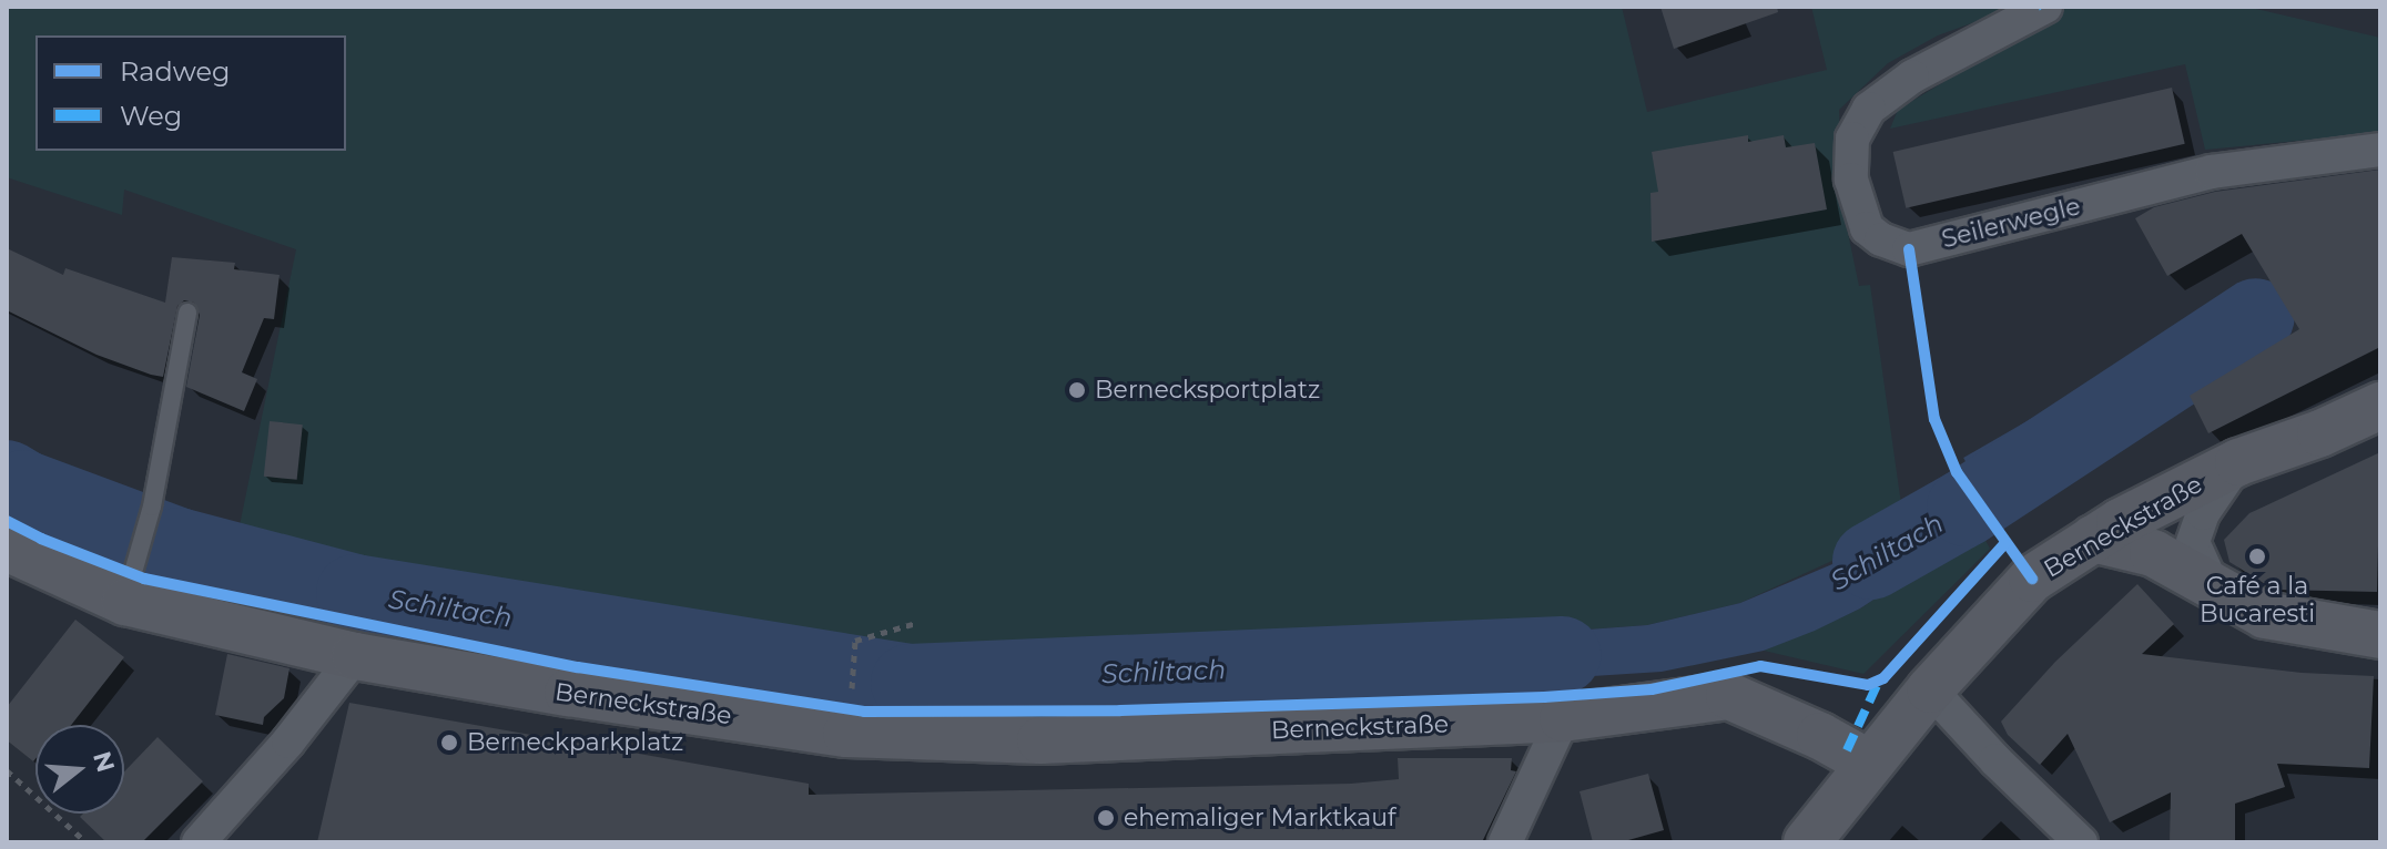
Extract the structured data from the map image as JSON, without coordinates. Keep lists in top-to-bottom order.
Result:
{
  "streets": {
    "main road": ["Berneckstraße"],
    "street": ["Seilerwegle"]
  },
  "water": ["Schiltach"],
  "places": [
    "Bernecksportplatz",
    "Café a la Bucaresti",
    "Berneckparkplatz",
    "ehemaliger Marktkauf"
  ],
  "legend": ["Radweg", "Weg"],
  "north": "right"
}
